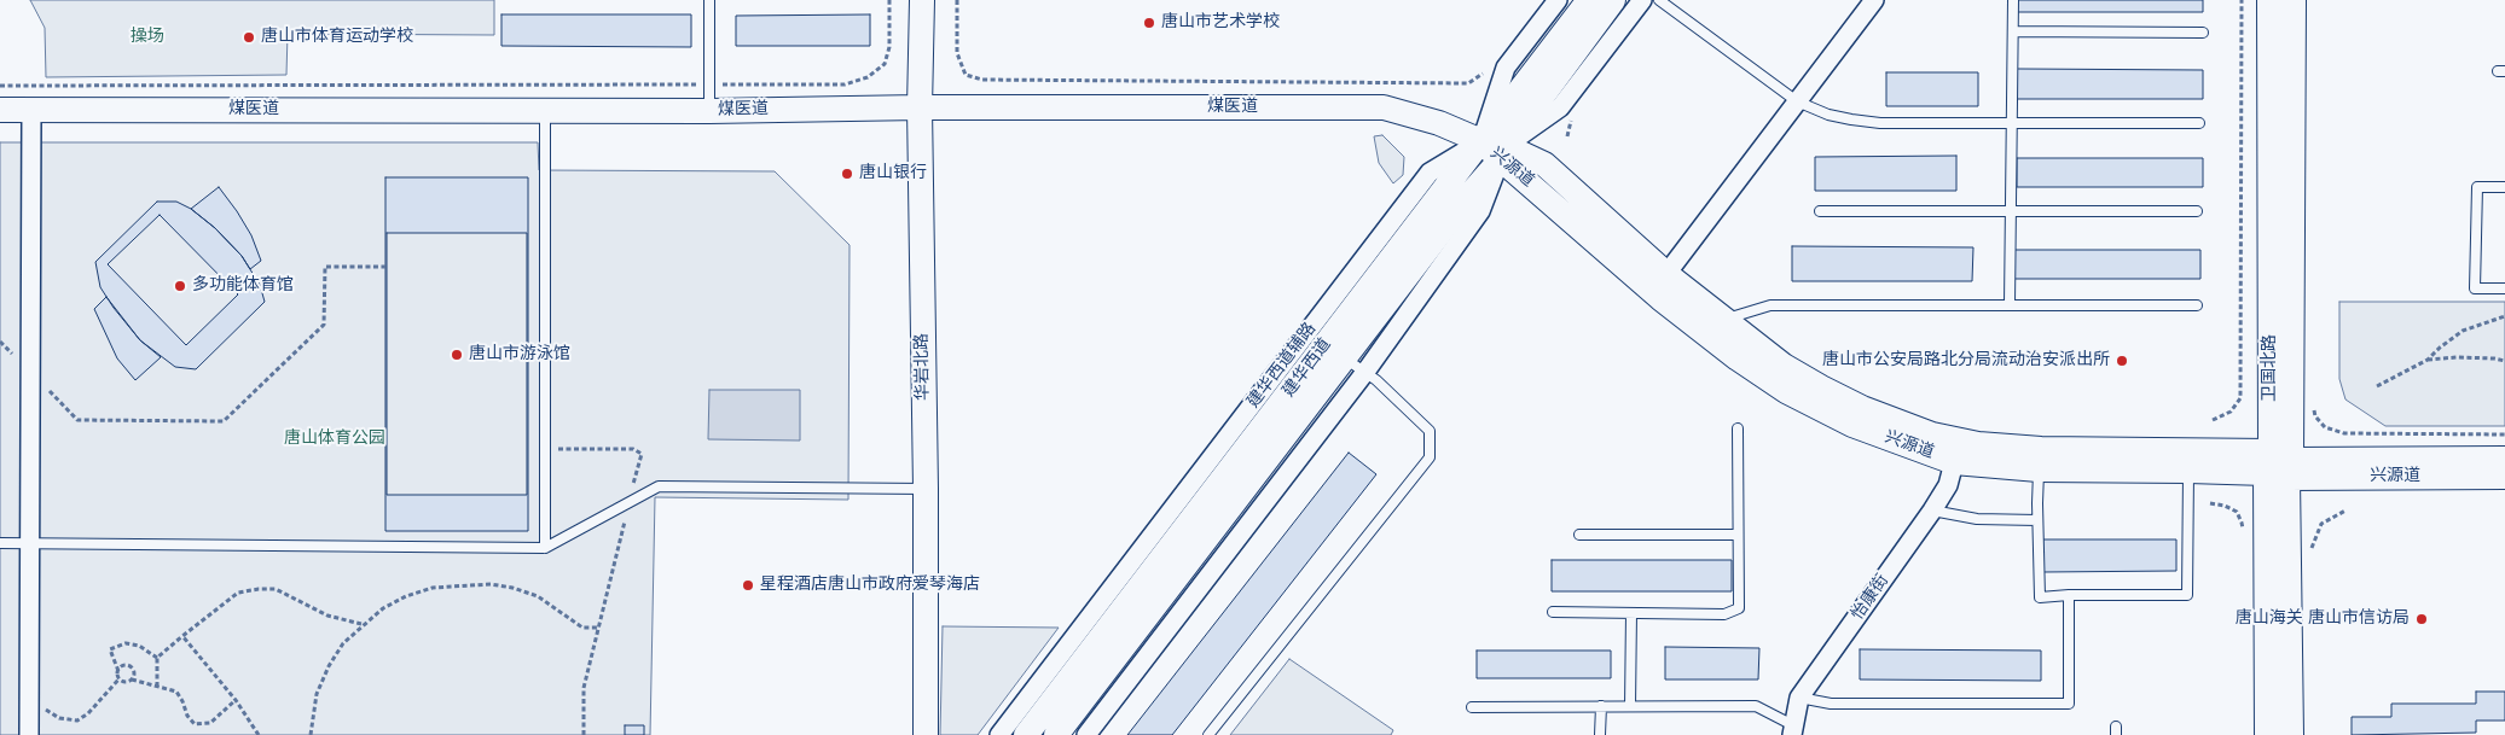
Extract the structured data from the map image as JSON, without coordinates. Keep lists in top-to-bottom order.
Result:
{
  "streets": {
    "main road": [
      "煤医道",
      "兴源道",
      "华岩北路",
      "建华西道",
      "卫国北路"
    ],
    "street": ["建华西道辅路", "怡康街"]
  },
  "crossings": [
    ["煤医道", "兴源道"],
    ["煤医道", "建华西道辅路"],
    ["煤医道", "华岩北路"],
    ["煤医道", "建华西道"],
    ["兴源道", "建华西道辅路"],
    ["兴源道", "建华西道"],
    ["兴源道", "卫国北路"],
    ["兴源道", "怡康街"],
    ["建华西道辅路", "建华西道"]
  ],
  "parks": ["操场", "唐山体育公园"],
  "places": [
    "唐山市艺术学校",
    "唐山市体育运动学校",
    "唐山银行",
    "多功能体育馆",
    "唐山市游泳馆",
    "唐山市公安局路北分局流动治安派出所",
    "星程酒店唐山市政府爱琴海店",
    "唐山海关 唐山市信访局"
  ]
}
